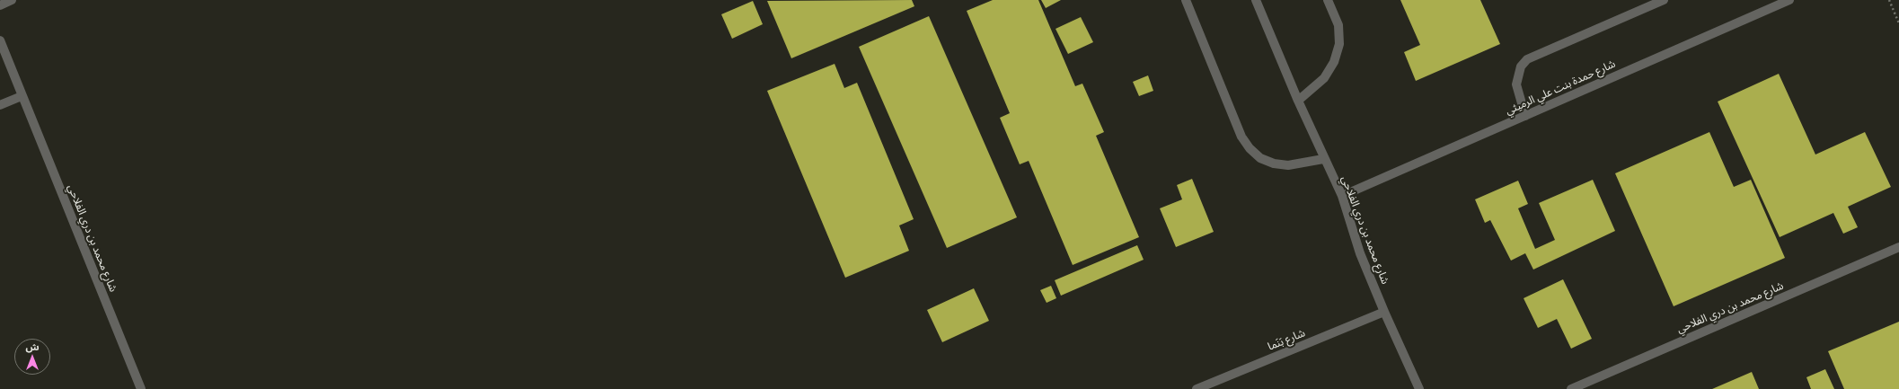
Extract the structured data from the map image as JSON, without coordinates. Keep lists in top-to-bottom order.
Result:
{
  "streets": {
    "street": ["شارع حمدة بنت علي الرميثي", "شارع محمد بن دري الفلاحي", "شارع بَنَما"]
  },
  "crossings": [
    ["شارع حمدة بنت علي الرميثي", "شارع محمد بن دري الفلاحي"],
    ["شارع محمد بن دري الفلاحي", "شارع بَنَما"]
  ],
  "north": "top"
}
